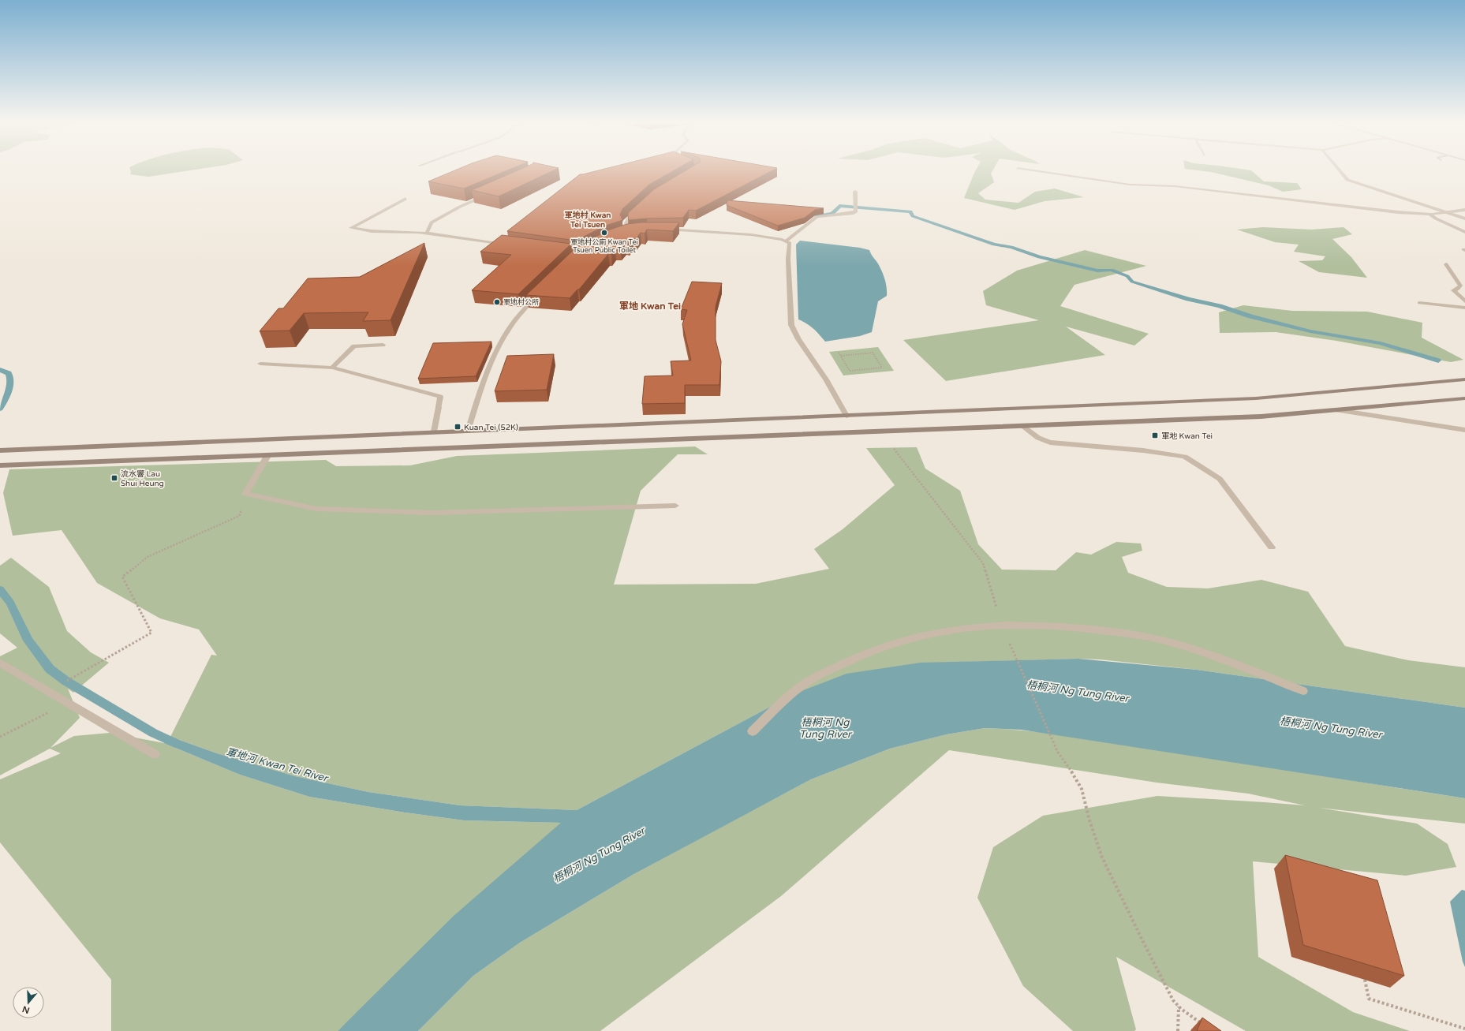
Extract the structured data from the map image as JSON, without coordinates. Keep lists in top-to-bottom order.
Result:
{
  "districts": ["軍地村 Kwan Tei Tsuen", "軍地 Kwan Tei"],
  "water": ["梧桐河 Ng Tung River", "軍地河 Kwan Tei River"],
  "places": {
    "other": ["軍地村公廁 Kwan Tei Tsuen Public Toilet", "軍地村公所"],
    "transit": ["Kuan Tei (52K)", "軍地 Kwan Tei", "流水響 Lau Shui Heung"]
  },
  "north": "bottom"
}
